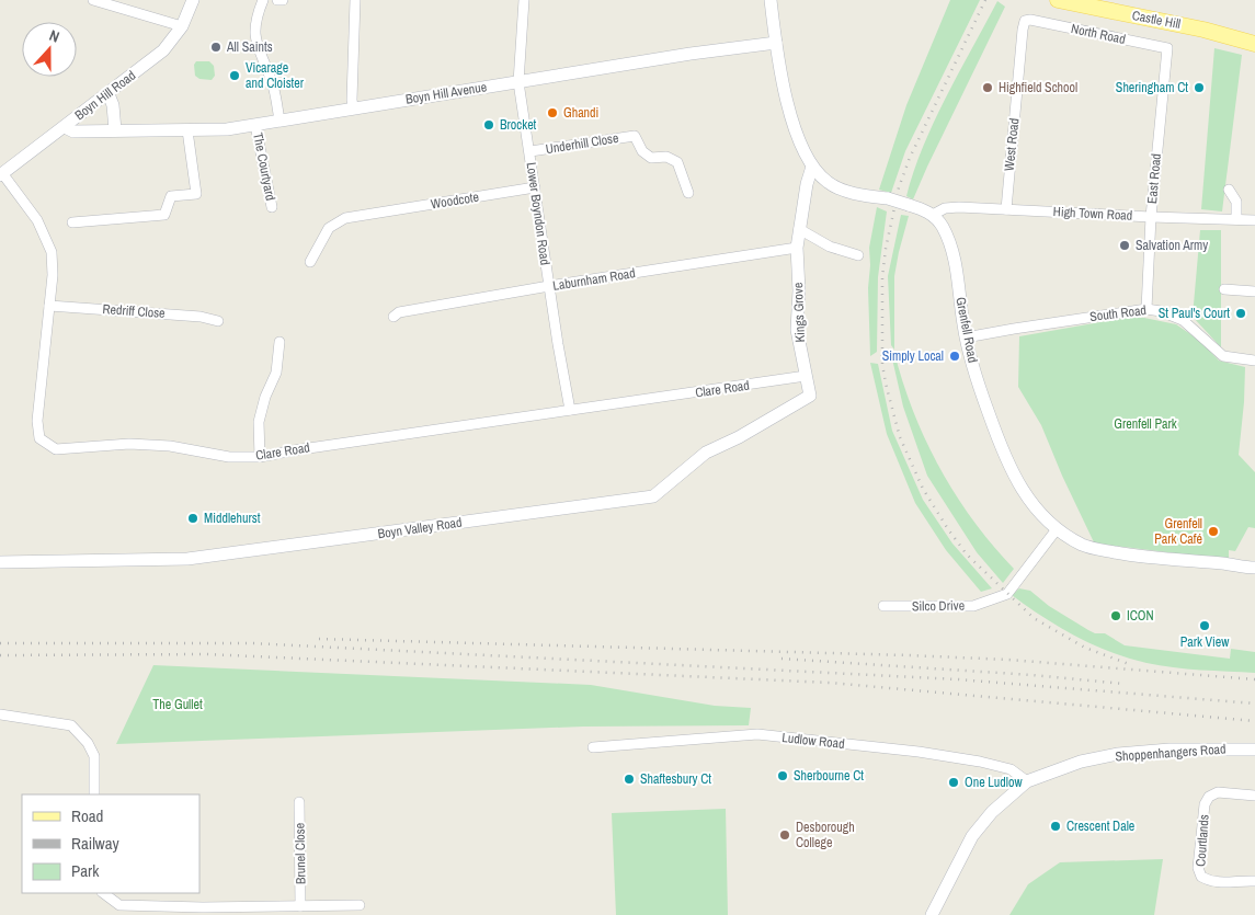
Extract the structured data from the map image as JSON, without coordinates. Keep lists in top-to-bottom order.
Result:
{
  "streets": {
    "main road": ["Castle Hill"],
    "street": [
      "North Road",
      "Boyn Hill Avenue",
      "Boyn Hill Road",
      "Underhill Close",
      "West Road",
      "The Courtyard",
      "East Road",
      "Woodcote",
      "Lower Boyndon Road",
      "High Town Road",
      "Laburnham Road",
      "Redriff Close",
      "Kings Grove",
      "South Road",
      "Grenfell Road",
      "Clare Road",
      "Boyn Valley Road",
      "Silco Drive",
      "Ludlow Road",
      "Shoppenhangers Road",
      "Courtlands",
      "Brunel Close"
    ]
  },
  "crossings": [
    ["North Road", "West Road"],
    ["North Road", "East Road"],
    ["Boyn Hill Avenue", "Boyn Hill Road"],
    ["Boyn Hill Avenue", "The Courtyard"],
    ["Boyn Hill Avenue", "Lower Boyndon Road"],
    ["Boyn Hill Road", "Clare Road"],
    ["Underhill Close", "Lower Boyndon Road"],
    ["West Road", "High Town Road"],
    ["East Road", "High Town Road"],
    ["East Road", "South Road"],
    ["Woodcote", "Lower Boyndon Road"],
    ["Lower Boyndon Road", "Laburnham Road"],
    ["Lower Boyndon Road", "Clare Road"],
    ["High Town Road", "Grenfell Road"],
    ["Laburnham Road", "Kings Grove"],
    ["Redriff Close", "Clare Road"],
    ["Kings Grove", "Clare Road"],
    ["Kings Grove", "Boyn Valley Road"],
    ["South Road", "Grenfell Road"],
    ["Grenfell Road", "Silco Drive"],
    ["Ludlow Road", "Shoppenhangers Road"]
  ],
  "parks": ["Grenfell Park", "The Gullet"],
  "places": [
    "All Saints",
    "Vicarage and Cloister",
    "Highfield School",
    "Sheringham Ct",
    "Ghandi",
    "Brocket",
    "Salvation Army",
    "St Paul's Court",
    "Simply Local",
    "Middlehurst",
    "Grenfell Park Café",
    "ICON",
    "Park View",
    "Sherbourne Ct",
    "Shaftesbury Ct",
    "One Ludlow",
    "Crescent Dale",
    "Desborough College"
  ],
  "legend": ["Road", "Railway", "Park"],
  "north": "top"
}
